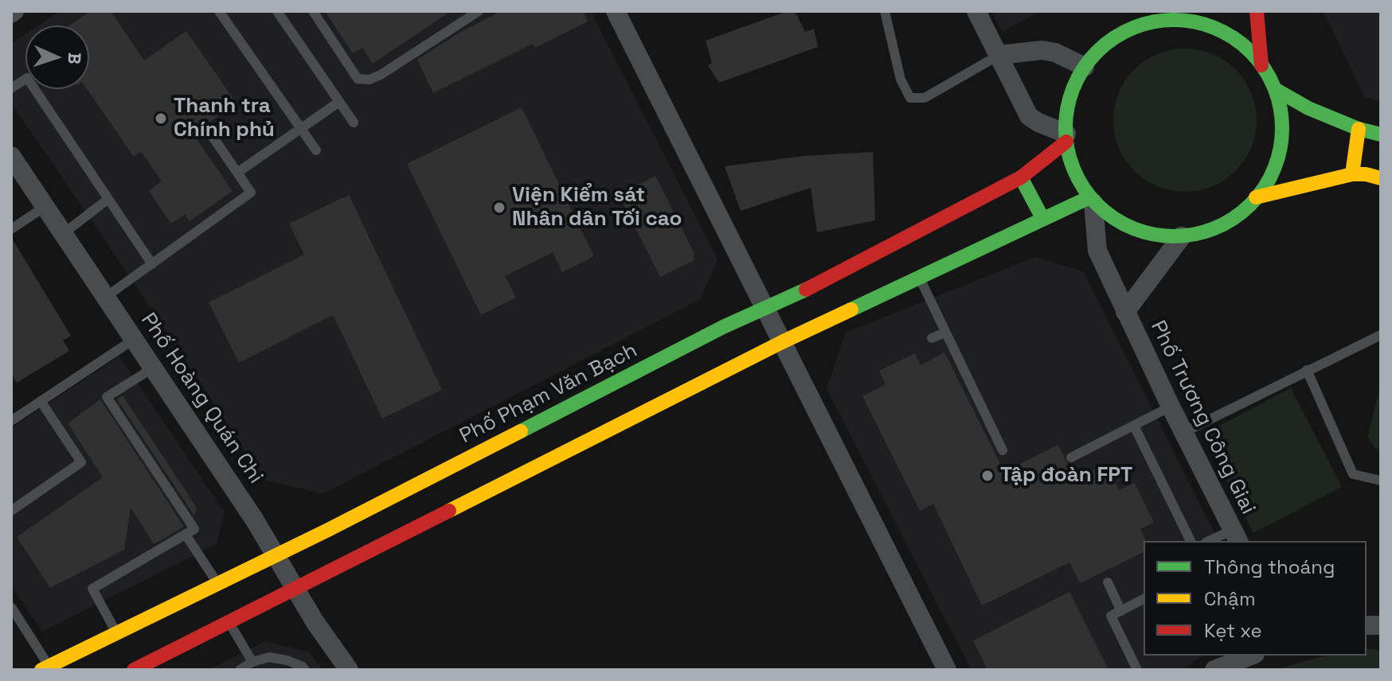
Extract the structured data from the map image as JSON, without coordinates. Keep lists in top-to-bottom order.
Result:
{
  "streets": {
    "main road": ["Phố Phạm Văn Bạch"],
    "street": ["Phố Hoàng Quán Chi", "Phố Trương Công Giai"]
  },
  "crossings": [
    ["Phố Phạm Văn Bạch", "Phố Hoàng Quán Chi"],
    ["Phố Phạm Văn Bạch", "Phố Trương Công Giai"]
  ],
  "places": ["Thanh tra Chính phủ", "Viện Kiểm sát Nhân dân Tối cao", "Tập đoàn FPT"],
  "legend": ["Thông thoáng", "Chậm", "Kẹt xe"],
  "north": "right"
}
